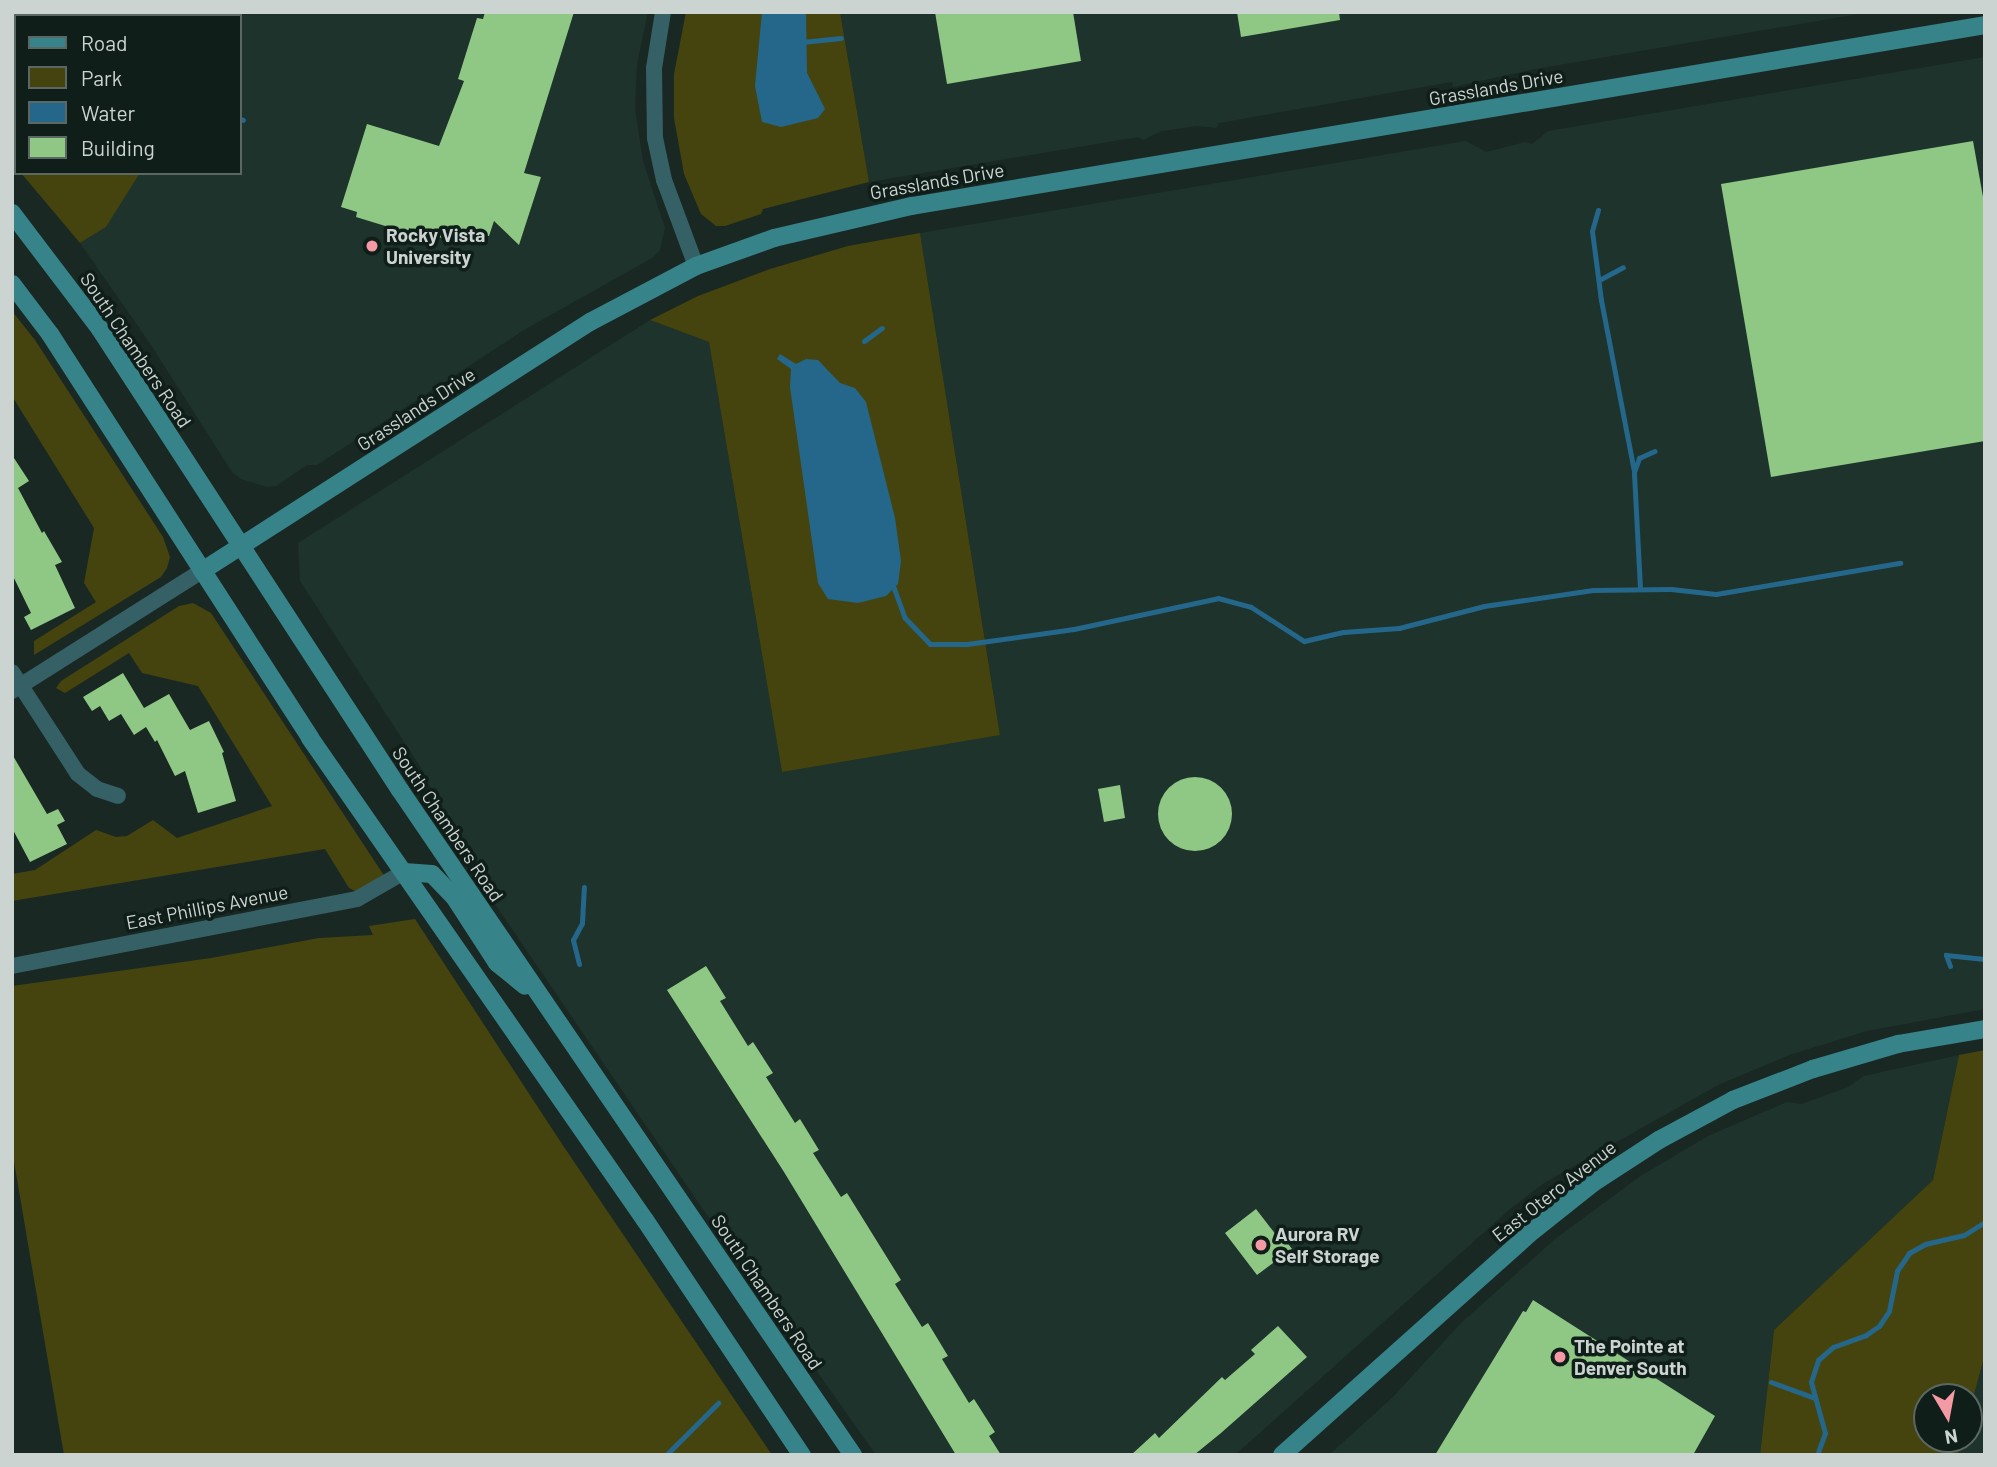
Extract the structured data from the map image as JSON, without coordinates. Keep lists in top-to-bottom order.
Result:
{
  "streets": {
    "main road": ["Grasslands Drive", "South Chambers Road", "East Otero Avenue"],
    "street": ["East Phillips Avenue"]
  },
  "crossings": [
    ["Grasslands Drive", "South Chambers Road"]
  ],
  "places": ["Rocky Vista University", "Aurora RV Self Storage", "The Pointe at Denver South"],
  "legend": [
    "Road",
    "Park",
    "Water",
    "Building"
  ],
  "north": "bottom"
}
